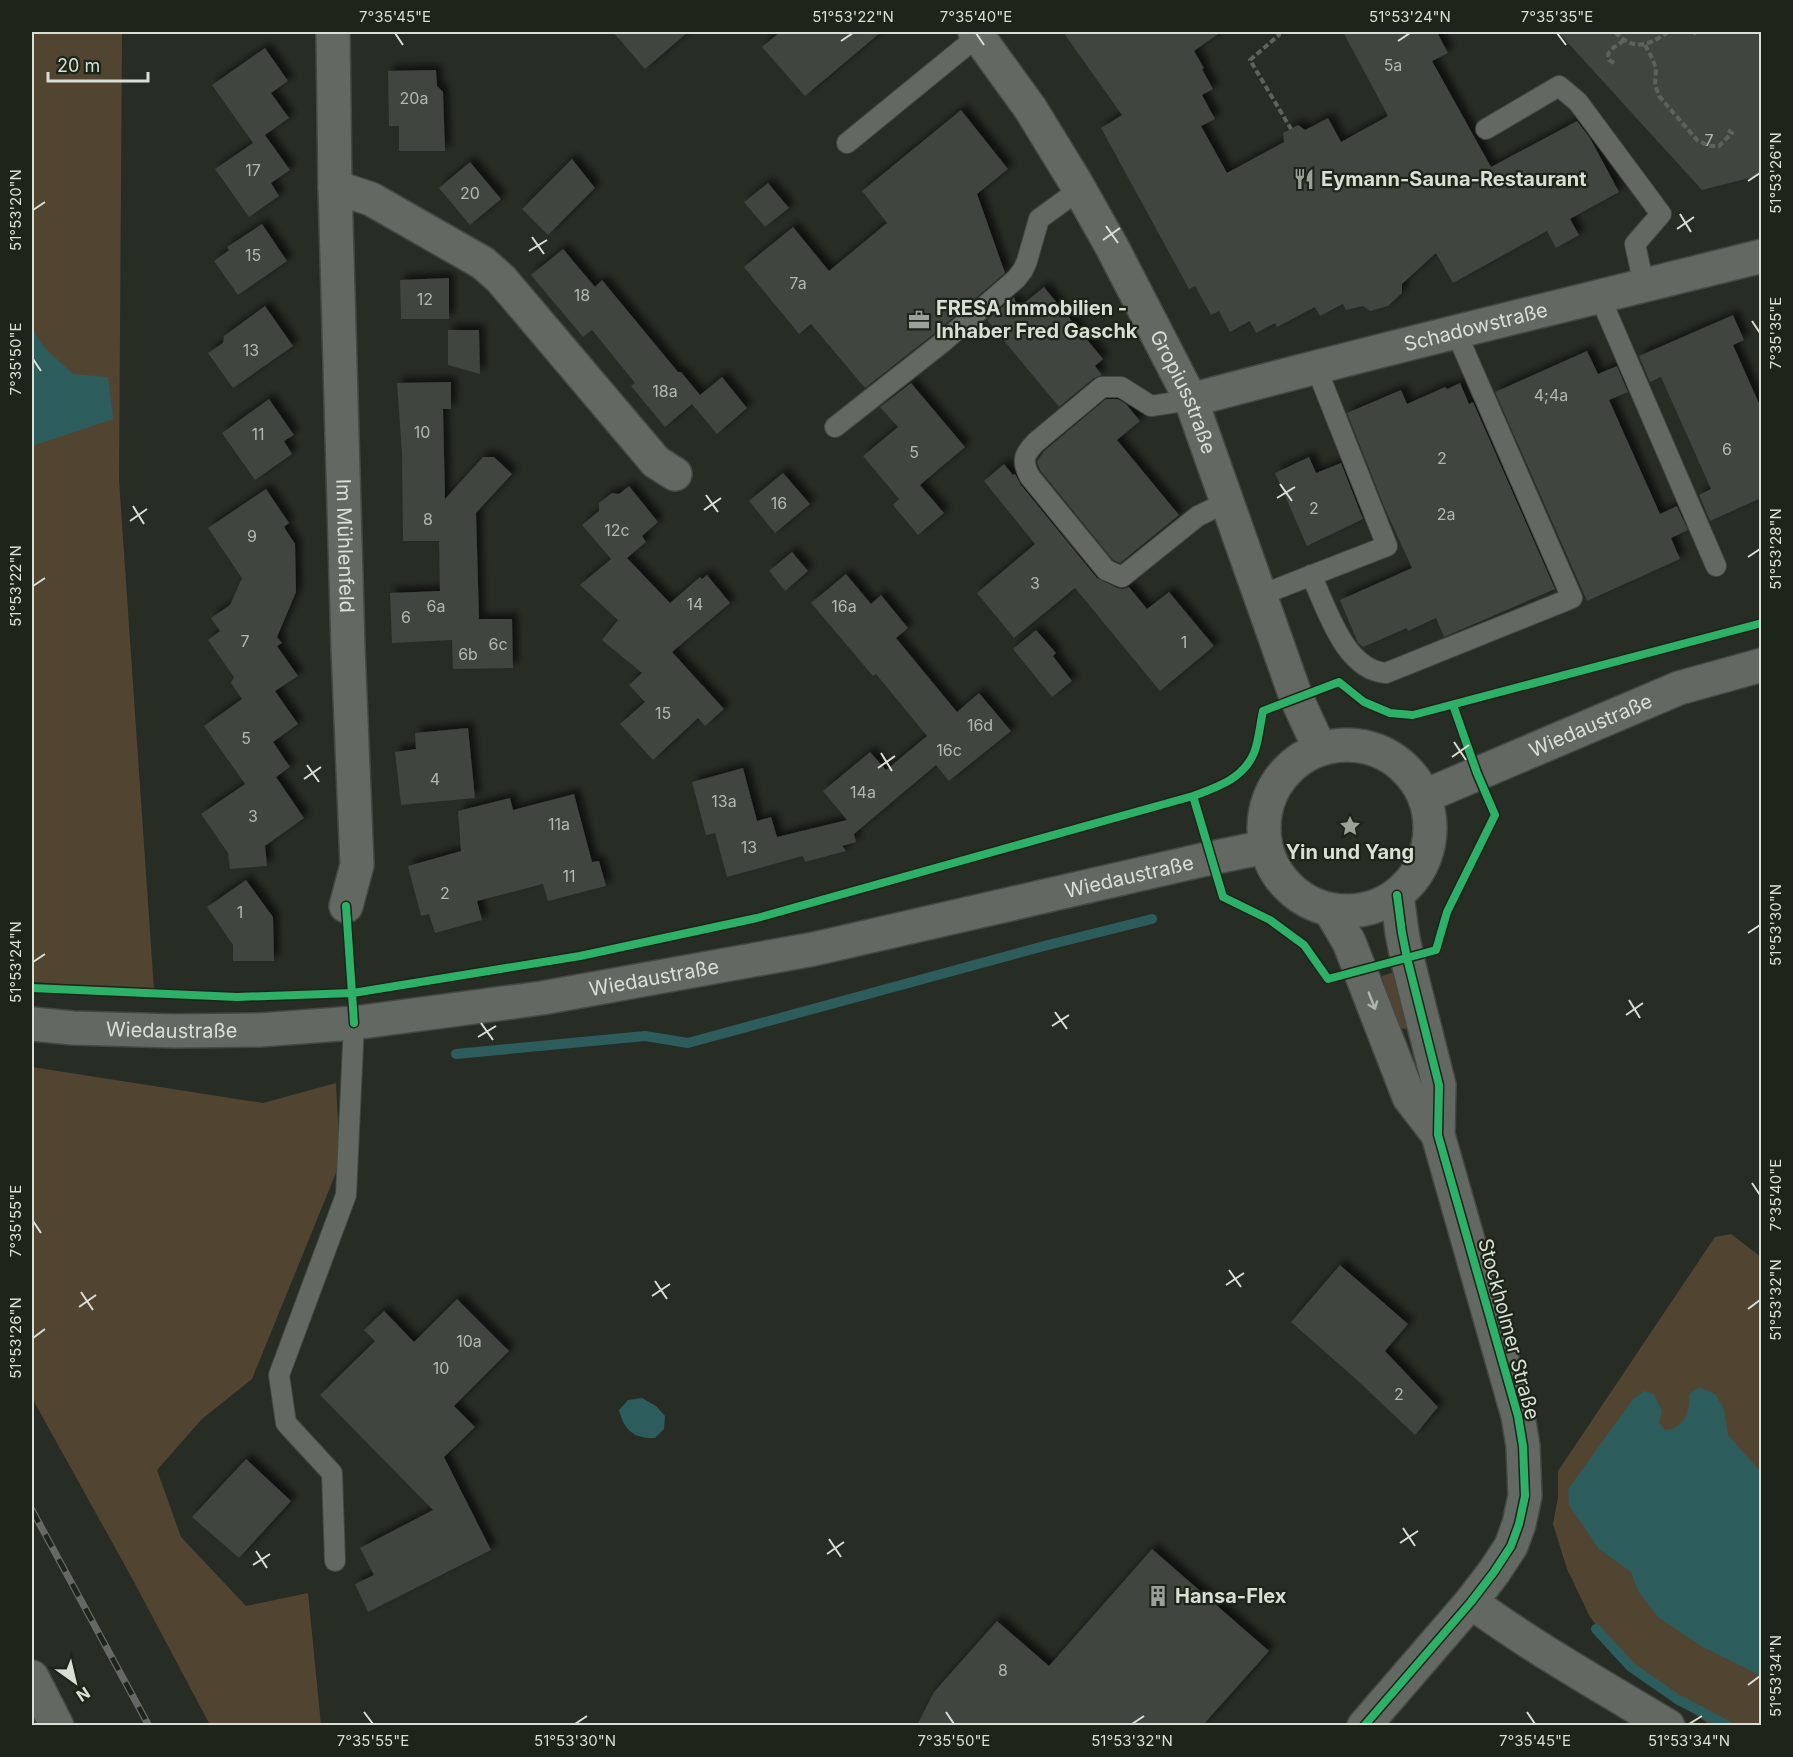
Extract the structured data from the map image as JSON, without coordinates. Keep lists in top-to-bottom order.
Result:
{
  "streets": {
    "street": [
      "Schadowstraße",
      "Gropiusstraße",
      "Im Mühlenfeld",
      "Wiedaustraße",
      "Stockholmer Straße"
    ]
  },
  "crossings": [
    ["Schadowstraße", "Gropiusstraße"],
    ["Gropiusstraße", "Wiedaustraße"],
    ["Gropiusstraße", "Stockholmer Straße"],
    ["Wiedaustraße", "Stockholmer Straße"]
  ],
  "places": {
    "restaurant": ["Eymann-Sauna-Restaurant"],
    "office": ["FRESA Immobilien - Inhaber Fred Gaschk"],
    "place": ["Yin und Yang"],
    "building": ["Hansa-Flex"]
  },
  "house_numbers": [
    "5a",
    "20a",
    "7",
    "17",
    "20",
    "15",
    "7a",
    "18",
    "12",
    "13",
    "18a",
    "4;4a",
    "10",
    "11",
    "6",
    "5",
    "2",
    "16",
    "2",
    "2a",
    "8",
    "12c",
    "9",
    "3",
    "14",
    "6a",
    "16a",
    "6",
    "7",
    "1",
    "6c",
    "6b",
    "15",
    "16d",
    "5",
    "16c",
    "4",
    "14a",
    "13a",
    "3",
    "11a",
    "13",
    "11",
    "2",
    "1",
    "10a",
    "10",
    "2",
    "8"
  ],
  "scale_bar": "20 m",
  "north": "bottom right",
  "coordinates": [
    "7°35'45\"E",
    "51°53'22\"N",
    "7°35'40\"E",
    "51°53'24\"N",
    "7°35'35\"E",
    "51°53'26\"N",
    "51°53'20\"N",
    "7°35'50\"E",
    "51°53'28\"N",
    "51°53'30\"N",
    "7°35'55\"E",
    "51°53'32\"N",
    "51°53'34\"N"
  ]
}
